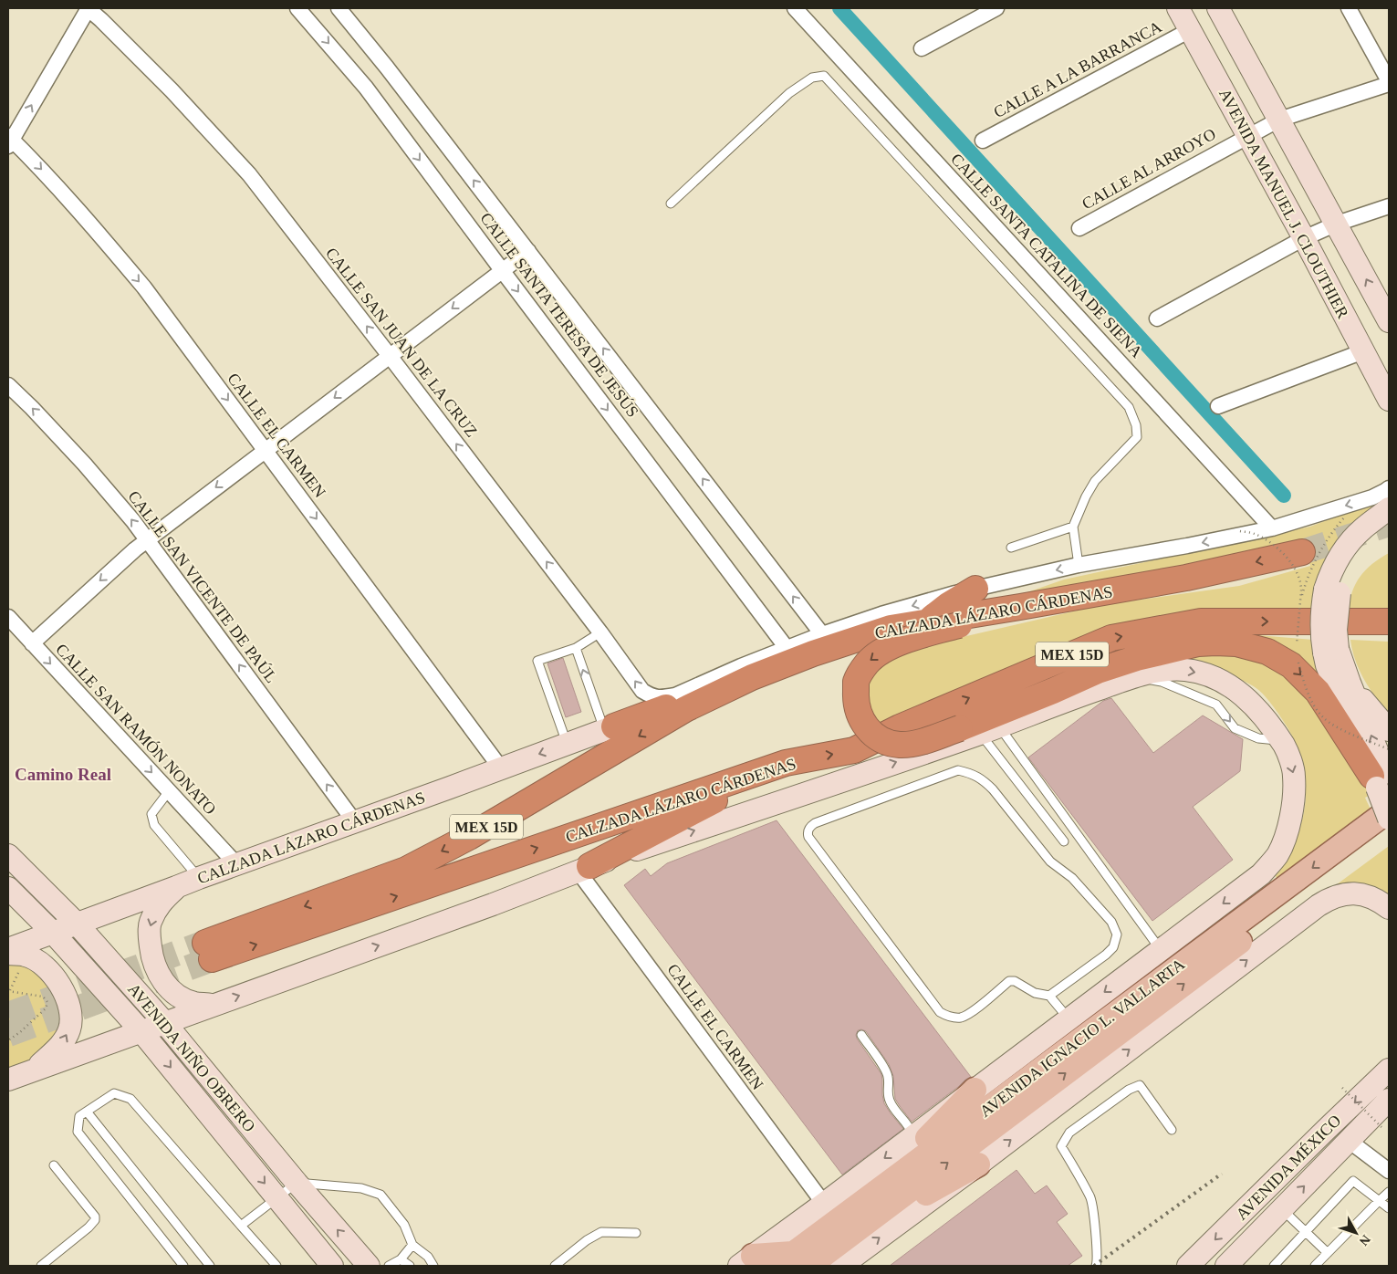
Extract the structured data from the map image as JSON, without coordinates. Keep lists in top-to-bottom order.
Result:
{
  "streets": {
    "highway": ["CALZADA LÁZARO CÁRDENAS", "MEX 15D"],
    "main road": [
      "AVENIDA MANUEL J. CLOUTHIER",
      "AVENIDA IGNACIO L. VALLARTA",
      "AVENIDA NIÑO OBRERO",
      "AVENIDA MÉXICO"
    ],
    "street": [
      "CALLE A LA BARRANCA",
      "CALLE AL ARROYO",
      "CALLE SANTA CATALINA DE SIENA",
      "CALLE SANTA TERESA DE JESÚS",
      "CALLE SAN JUAN DE LA CRUZ",
      "CALLE EL CARMEN",
      "CALLE SAN VICENTE DE PAÚL",
      "CALLE SAN RAMÓN NONATO"
    ]
  },
  "crossings": [
    ["CALLE A LA BARRANCA", "AVENIDA MANUEL J. CLOUTHIER"],
    ["CALLE AL ARROYO", "AVENIDA MANUEL J. CLOUTHIER"],
    ["CALLE EL CARMEN", "CALZADA LÁZARO CÁRDENAS"],
    ["CALLE EL CARMEN", "AVENIDA IGNACIO L. VALLARTA"],
    ["CALLE SAN VICENTE DE PAÚL", "CALZADA LÁZARO CÁRDENAS"],
    ["CALZADA LÁZARO CÁRDENAS", "CALLE SAN RAMÓN NONATO"],
    ["CALZADA LÁZARO CÁRDENAS", "AVENIDA NIÑO OBRERO"]
  ],
  "one_way": [
    "CALLE SAN JUAN DE LA CRUZ",
    "CALLE EL CARMEN",
    "CALLE SAN VICENTE DE PAÚL",
    "CALLE SAN RAMÓN NONATO"
  ],
  "districts": ["Camino Real"],
  "north": "bottom right"
}
